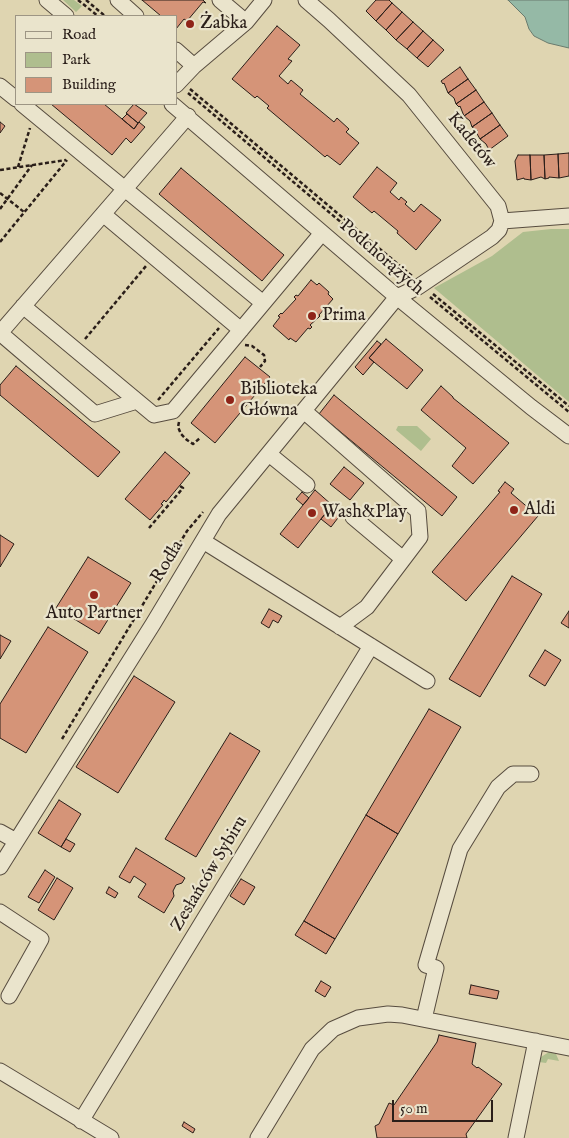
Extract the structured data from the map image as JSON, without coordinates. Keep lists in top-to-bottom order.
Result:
{
  "streets": {
    "street": [
      "Kadetów",
      "Podchorążych",
      "Rodła",
      "Zesłańców Sybiru"
    ]
  },
  "crossings": [
    ["Podchorążych", "Rodła"]
  ],
  "places": [
    "Żabka",
    "Prima",
    "Biblioteka Główna",
    "Aldi",
    "Wash&Play",
    "Auto Partner"
  ],
  "legend": ["Road", "Park", "Building"],
  "scale_bar": "50 m"
}
